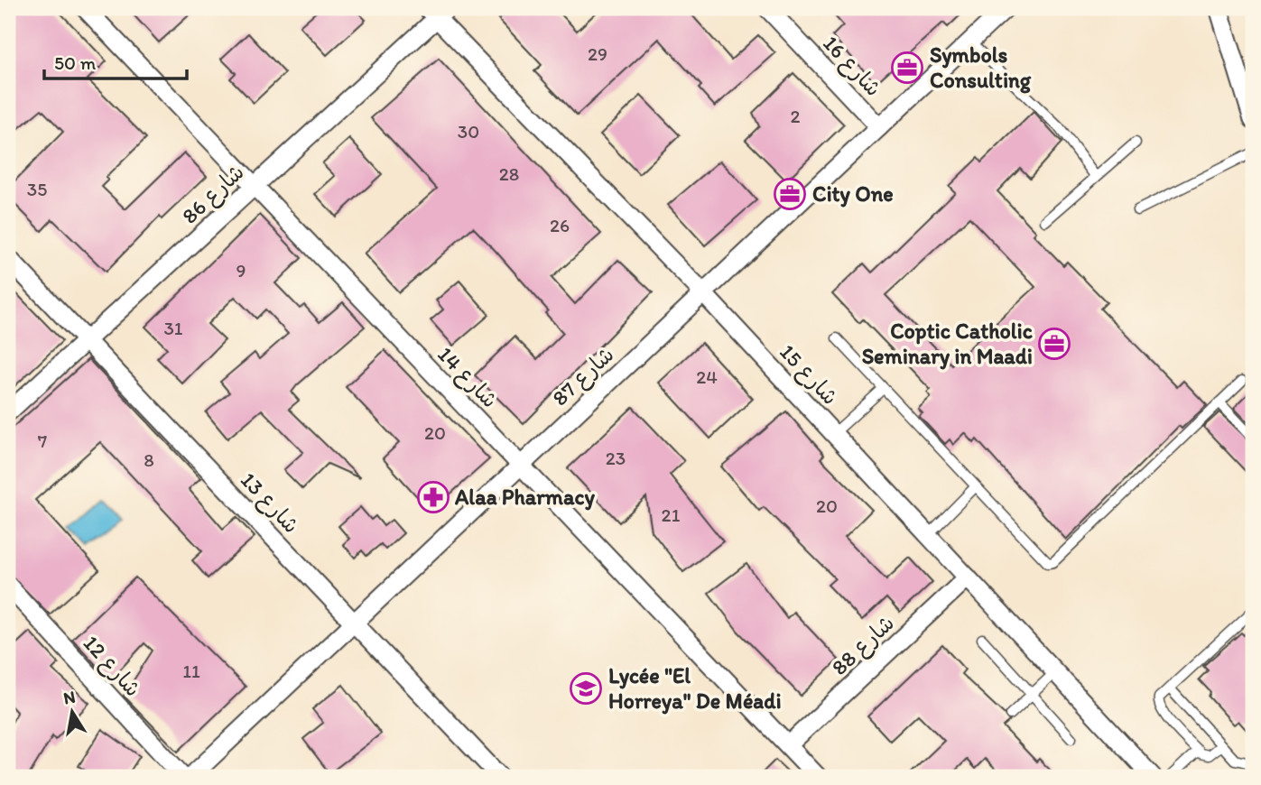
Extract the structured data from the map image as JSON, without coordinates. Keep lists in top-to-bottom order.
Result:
{
  "streets": {
    "street": [
      "شارع 16",
      "شارع 86",
      "شارع 15",
      "شارع 87",
      "شارع 14",
      "شارع 13",
      "شارع 88",
      "شارع 12"
    ]
  },
  "crossings": [
    ["شارع 16", "شارع 87"],
    ["شارع 86", "شارع 15"],
    ["شارع 86", "شارع 14"],
    ["شارع 86", "شارع 13"],
    ["شارع 15", "شارع 87"],
    ["شارع 15", "شارع 88"],
    ["شارع 87", "شارع 14"],
    ["شارع 87", "شارع 13"],
    ["شارع 14", "شارع 88"]
  ],
  "places": {
    "office": ["Symbols Consulting", "City One", "Coptic Catholic Seminary in Maadi"],
    "pharmacy": ["Alaa Pharmacy"],
    "school or university": ["Lycée \"El Horreya\" De Méadi"]
  },
  "house_numbers": [
    "29",
    "2",
    "30",
    "28",
    "35",
    "26",
    "9",
    "31",
    "24",
    "20",
    "7",
    "23",
    "8",
    "20",
    "21",
    "11"
  ],
  "scale_bar": "50 m",
  "north": "top"
}
